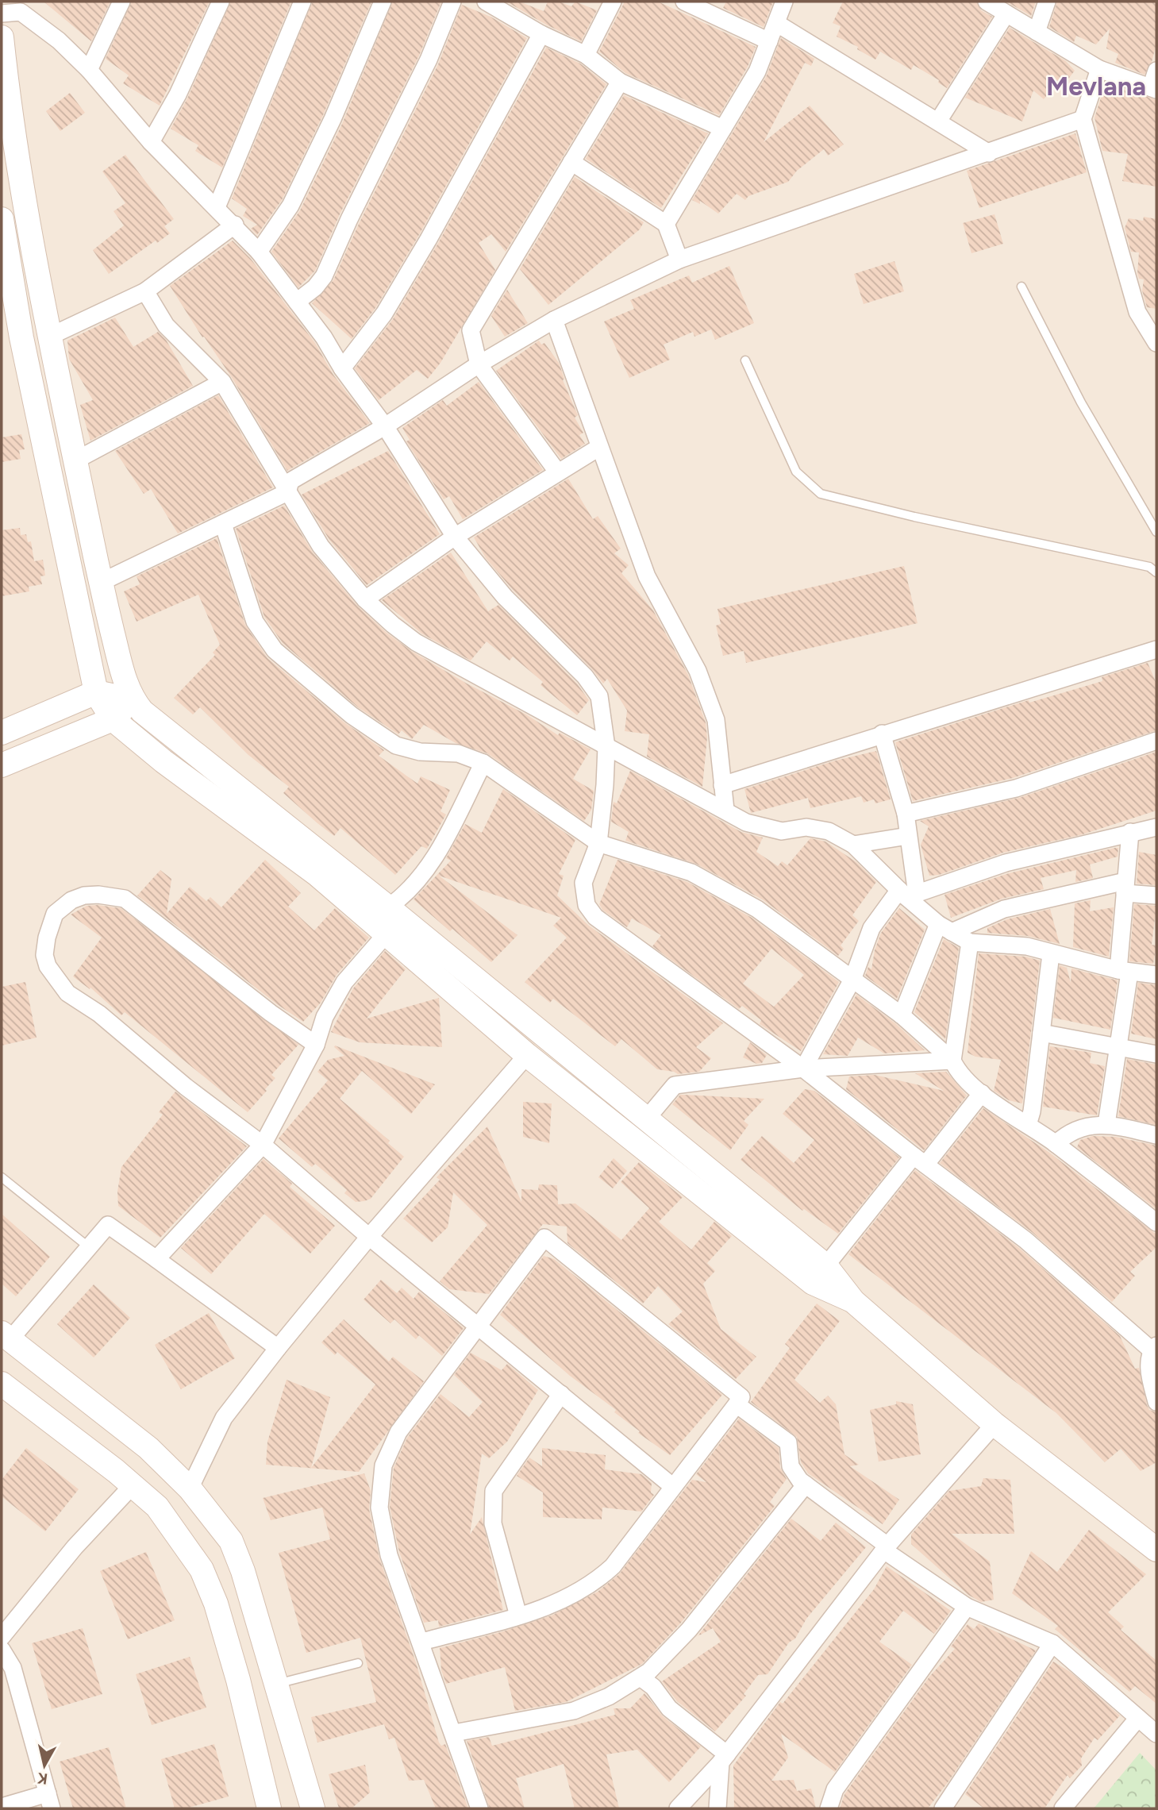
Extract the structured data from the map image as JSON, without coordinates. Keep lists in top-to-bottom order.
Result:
{
  "districts": ["Mevlana"],
  "north": "bottom"
}
